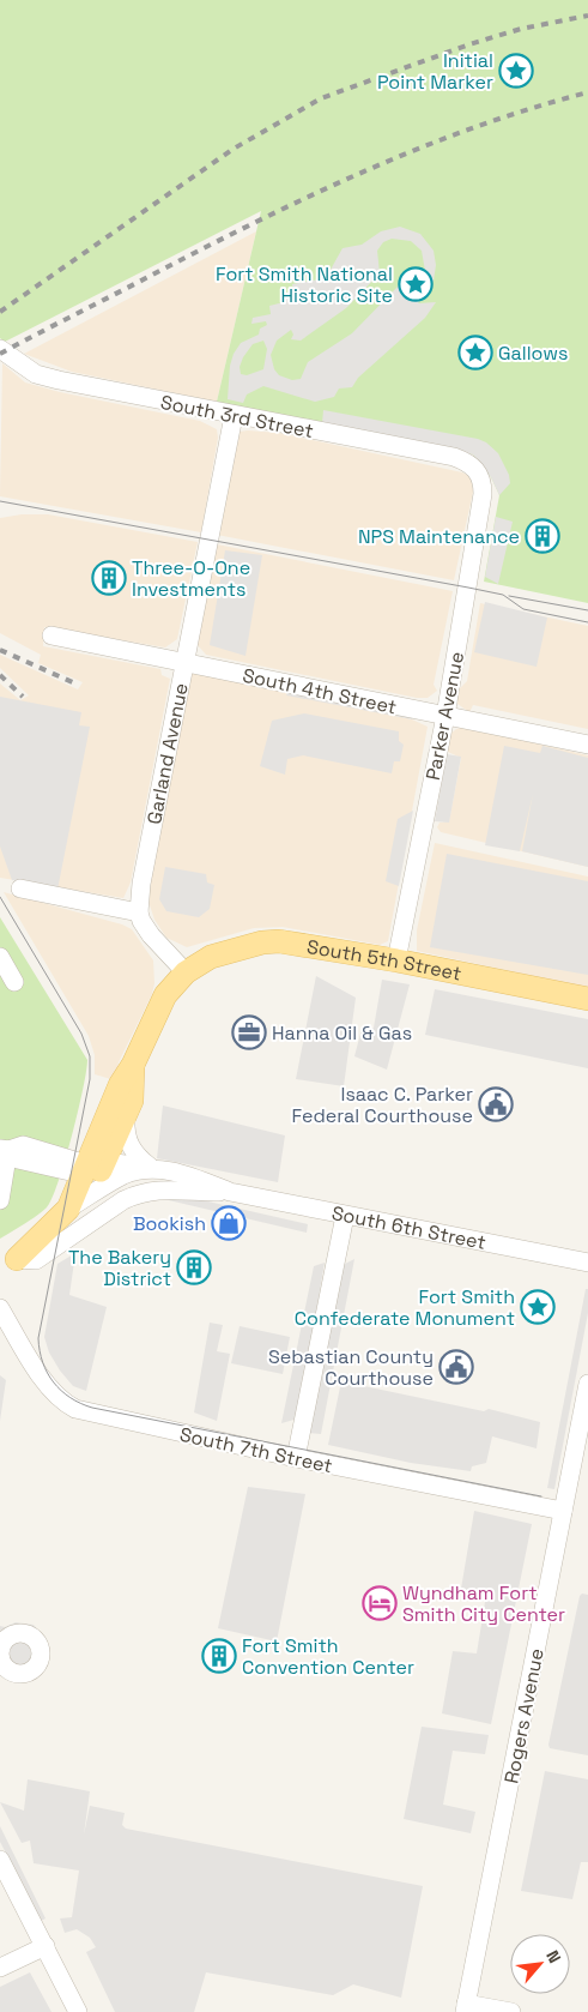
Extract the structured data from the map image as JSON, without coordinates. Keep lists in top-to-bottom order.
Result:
{
  "streets": {
    "main road": ["South 5th Street"],
    "street": [
      "South 3rd Street",
      "South 4th Street",
      "Parker Avenue",
      "Garland Avenue",
      "South 6th Street",
      "South 7th Street",
      "Rogers Avenue"
    ]
  },
  "crossings": [
    ["South 3rd Street", "Parker Avenue"],
    ["South 3rd Street", "Garland Avenue"],
    ["South 4th Street", "Parker Avenue"],
    ["South 4th Street", "Garland Avenue"],
    ["Parker Avenue", "South 5th Street"],
    ["South 7th Street", "Rogers Avenue"]
  ],
  "places": {
    "place": [
      "Initial Point Marker",
      "Fort Smith National Historic Site",
      "Gallows",
      "Fort Smith Confederate Monument"
    ],
    "building": [
      "NPS Maintenance",
      "Three-O-One Investments",
      "The Bakery District",
      "Fort Smith Convention Center"
    ],
    "office": ["Hanna Oil & Gas"],
    "public building": ["Isaac C. Parker Federal Courthouse", "Sebastian County Courthouse"],
    "shop": ["Bookish"],
    "hotel": ["Wyndham Fort Smith City Center"]
  },
  "north": "top right"
}
